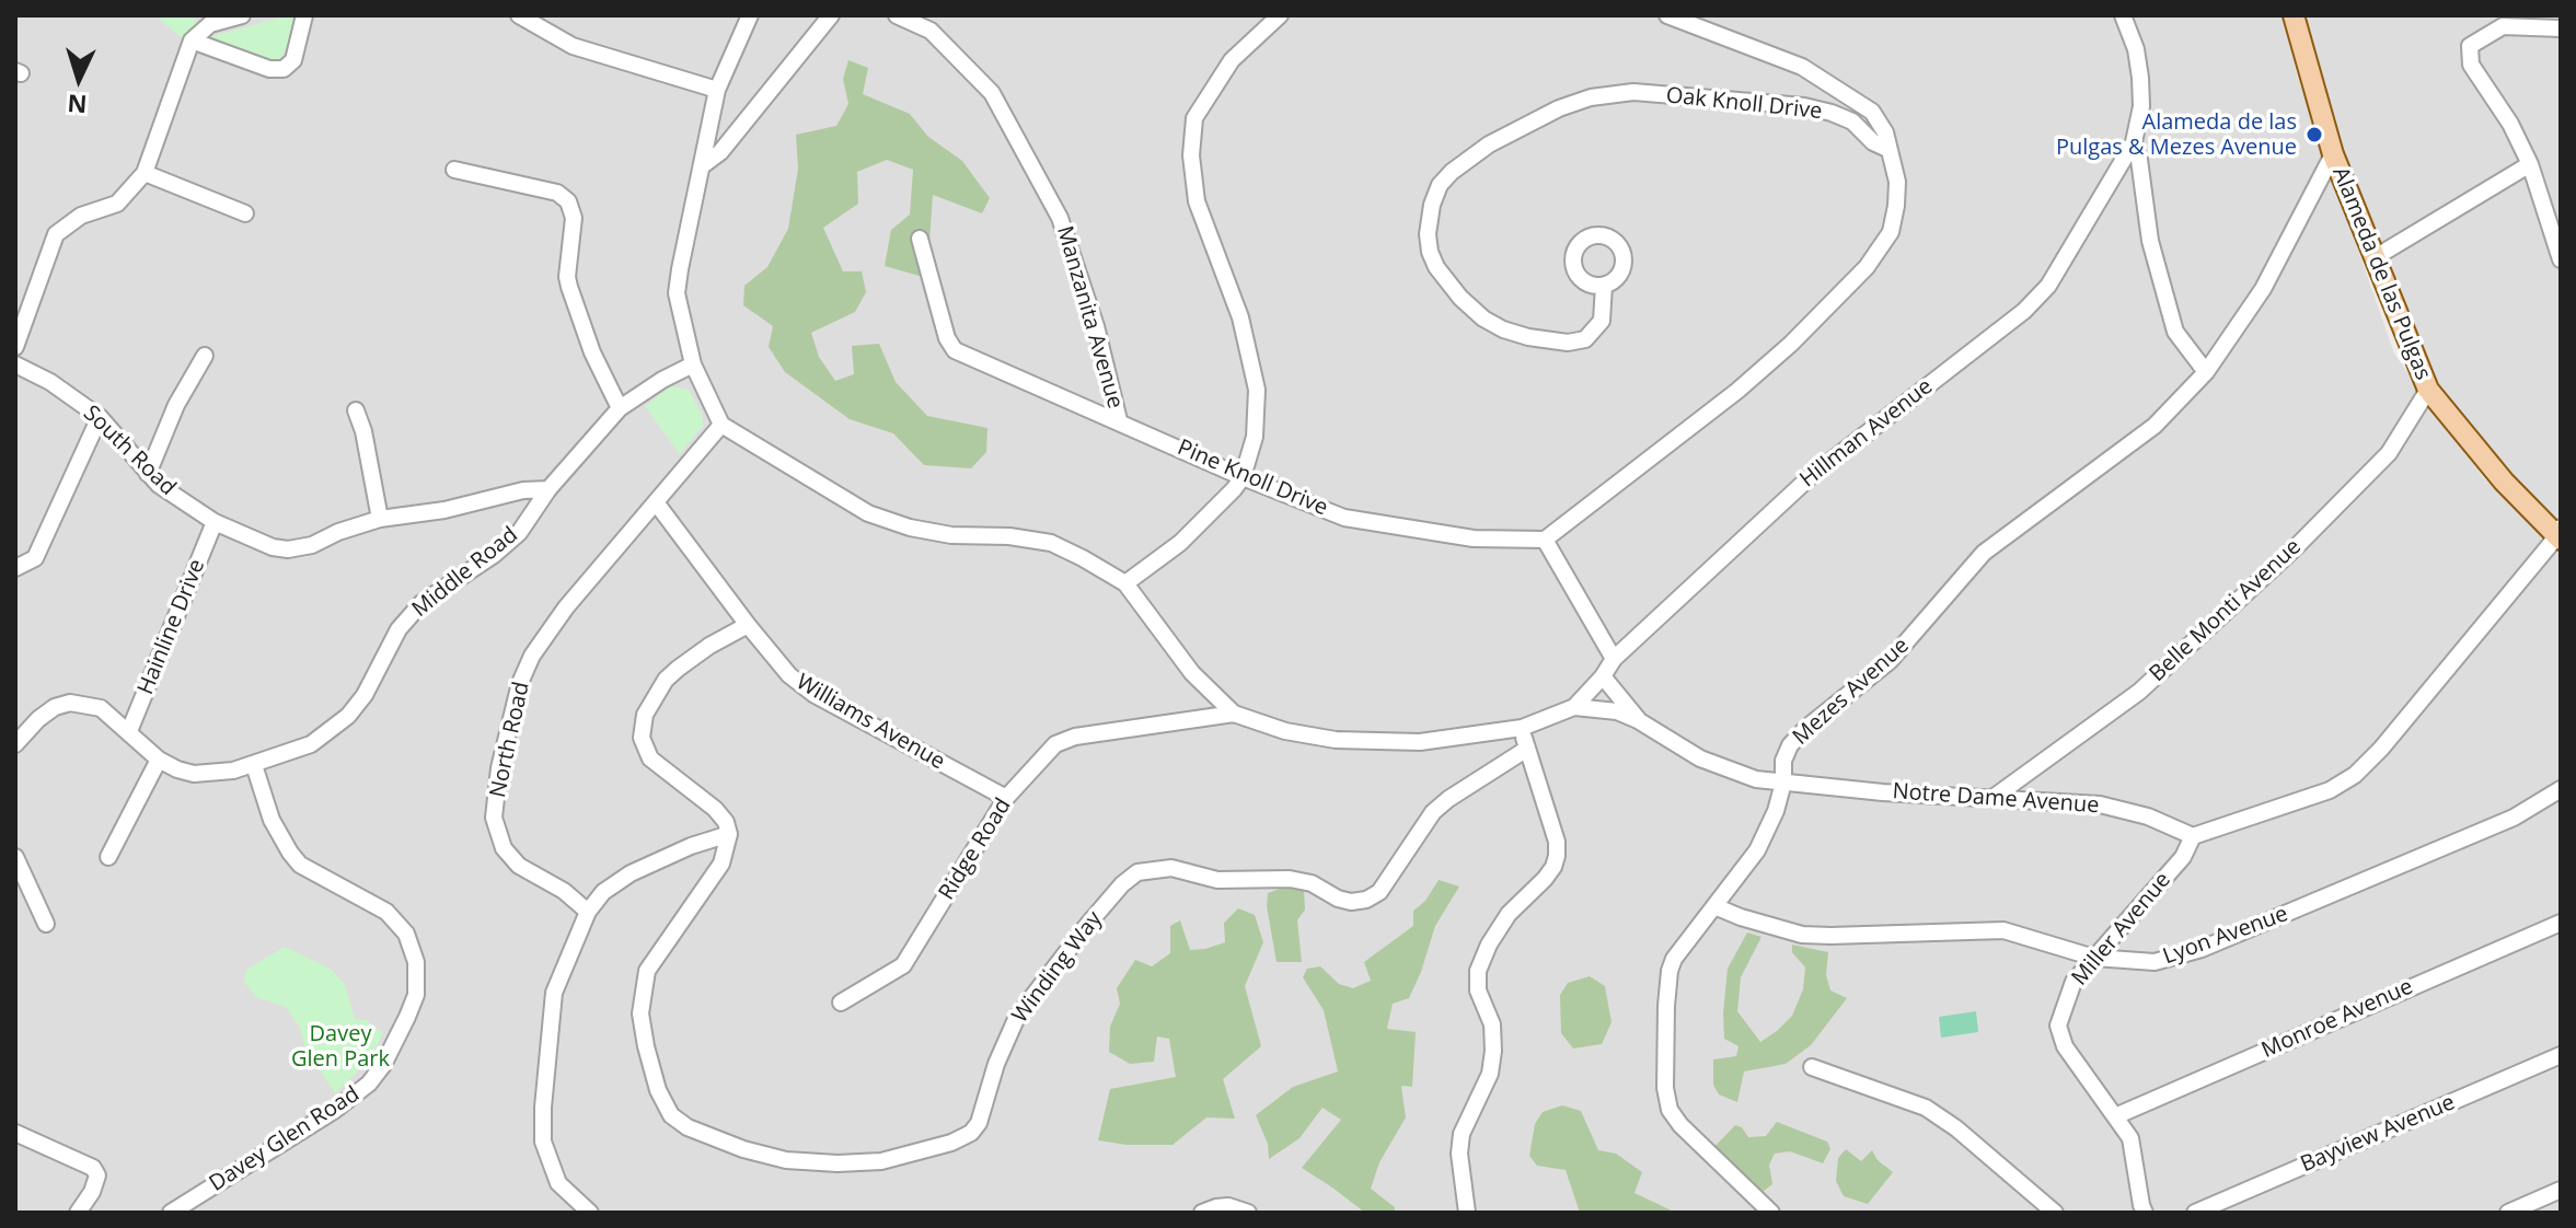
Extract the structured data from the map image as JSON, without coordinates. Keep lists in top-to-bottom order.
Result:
{
  "streets": {
    "main road": ["Alameda de las Pulgas"],
    "street": [
      "Oak Knoll Drive",
      "Manzanita Avenue",
      "Hillman Avenue",
      "South Road",
      "Pine Knoll Drive",
      "Middle Road",
      "Belle Monti Avenue",
      "Hainline Drive",
      "Mezes Avenue",
      "Williams Avenue",
      "North Road",
      "Notre Dame Avenue",
      "Ridge Road",
      "Miller Avenue",
      "Lyon Avenue",
      "Winding Way",
      "Monroe Avenue",
      "Bayview Avenue",
      "Davey Glen Road"
    ]
  },
  "crossings": [
    ["Alameda de las Pulgas", "Belle Monti Avenue"],
    ["Alameda de las Pulgas", "Mezes Avenue"],
    ["Manzanita Avenue", "Pine Knoll Drive"],
    ["Hillman Avenue", "Notre Dame Avenue"],
    ["South Road", "Middle Road"],
    ["South Road", "Hainline Drive"],
    ["Middle Road", "Hainline Drive"],
    ["Middle Road", "Davey Glen Road"],
    ["Belle Monti Avenue", "Notre Dame Avenue"],
    ["Mezes Avenue", "Notre Dame Avenue"],
    ["Mezes Avenue", "Lyon Avenue"],
    ["Williams Avenue", "North Road"],
    ["Williams Avenue", "Ridge Road"],
    ["North Road", "Notre Dame Avenue"],
    ["Notre Dame Avenue", "Ridge Road"],
    ["Notre Dame Avenue", "Miller Avenue"],
    ["Miller Avenue", "Lyon Avenue"],
    ["Miller Avenue", "Monroe Avenue"]
  ],
  "parks": ["Davey Glen Park"],
  "places": ["Alameda de las Pulgas & Mezes Avenue"],
  "north": "bottom"
}
